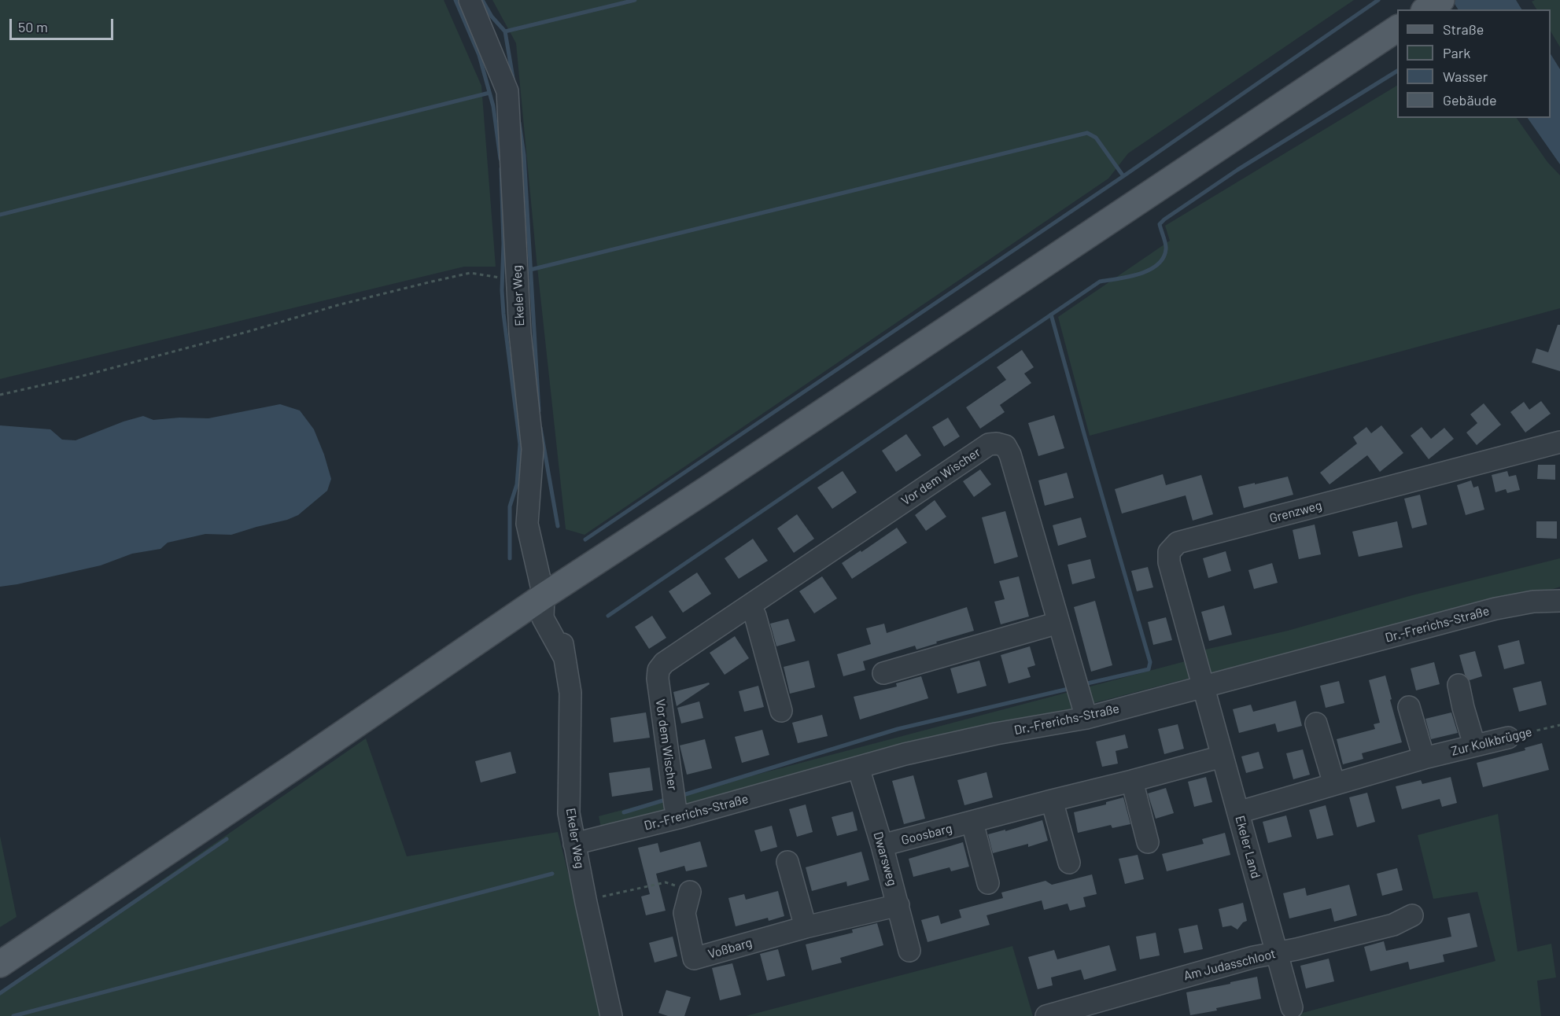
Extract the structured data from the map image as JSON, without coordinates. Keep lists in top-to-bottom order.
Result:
{
  "streets": {
    "street": [
      "Ekeler Weg",
      "Vor dem Wischer",
      "Grenzweg",
      "Dr.-Frerichs-Straße",
      "Zur Kolkbrügge",
      "Goosbarg",
      "Ekeler Land",
      "Dwarsweg",
      "Voßbarg",
      "Am Judasschloot"
    ]
  },
  "crossings": [
    ["Ekeler Weg", "Dr.-Frerichs-Straße"],
    ["Vor dem Wischer", "Dr.-Frerichs-Straße"],
    ["Grenzweg", "Dr.-Frerichs-Straße"],
    ["Grenzweg", "Ekeler Land"],
    ["Dr.-Frerichs-Straße", "Ekeler Land"],
    ["Dr.-Frerichs-Straße", "Dwarsweg"],
    ["Zur Kolkbrügge", "Ekeler Land"],
    ["Goosbarg", "Ekeler Land"],
    ["Goosbarg", "Dwarsweg"],
    ["Ekeler Land", "Am Judasschloot"],
    ["Dwarsweg", "Voßbarg"]
  ],
  "legend": [
    "Straße",
    "Park",
    "Wasser",
    "Gebäude"
  ],
  "scale_bar": "50 m"
}
